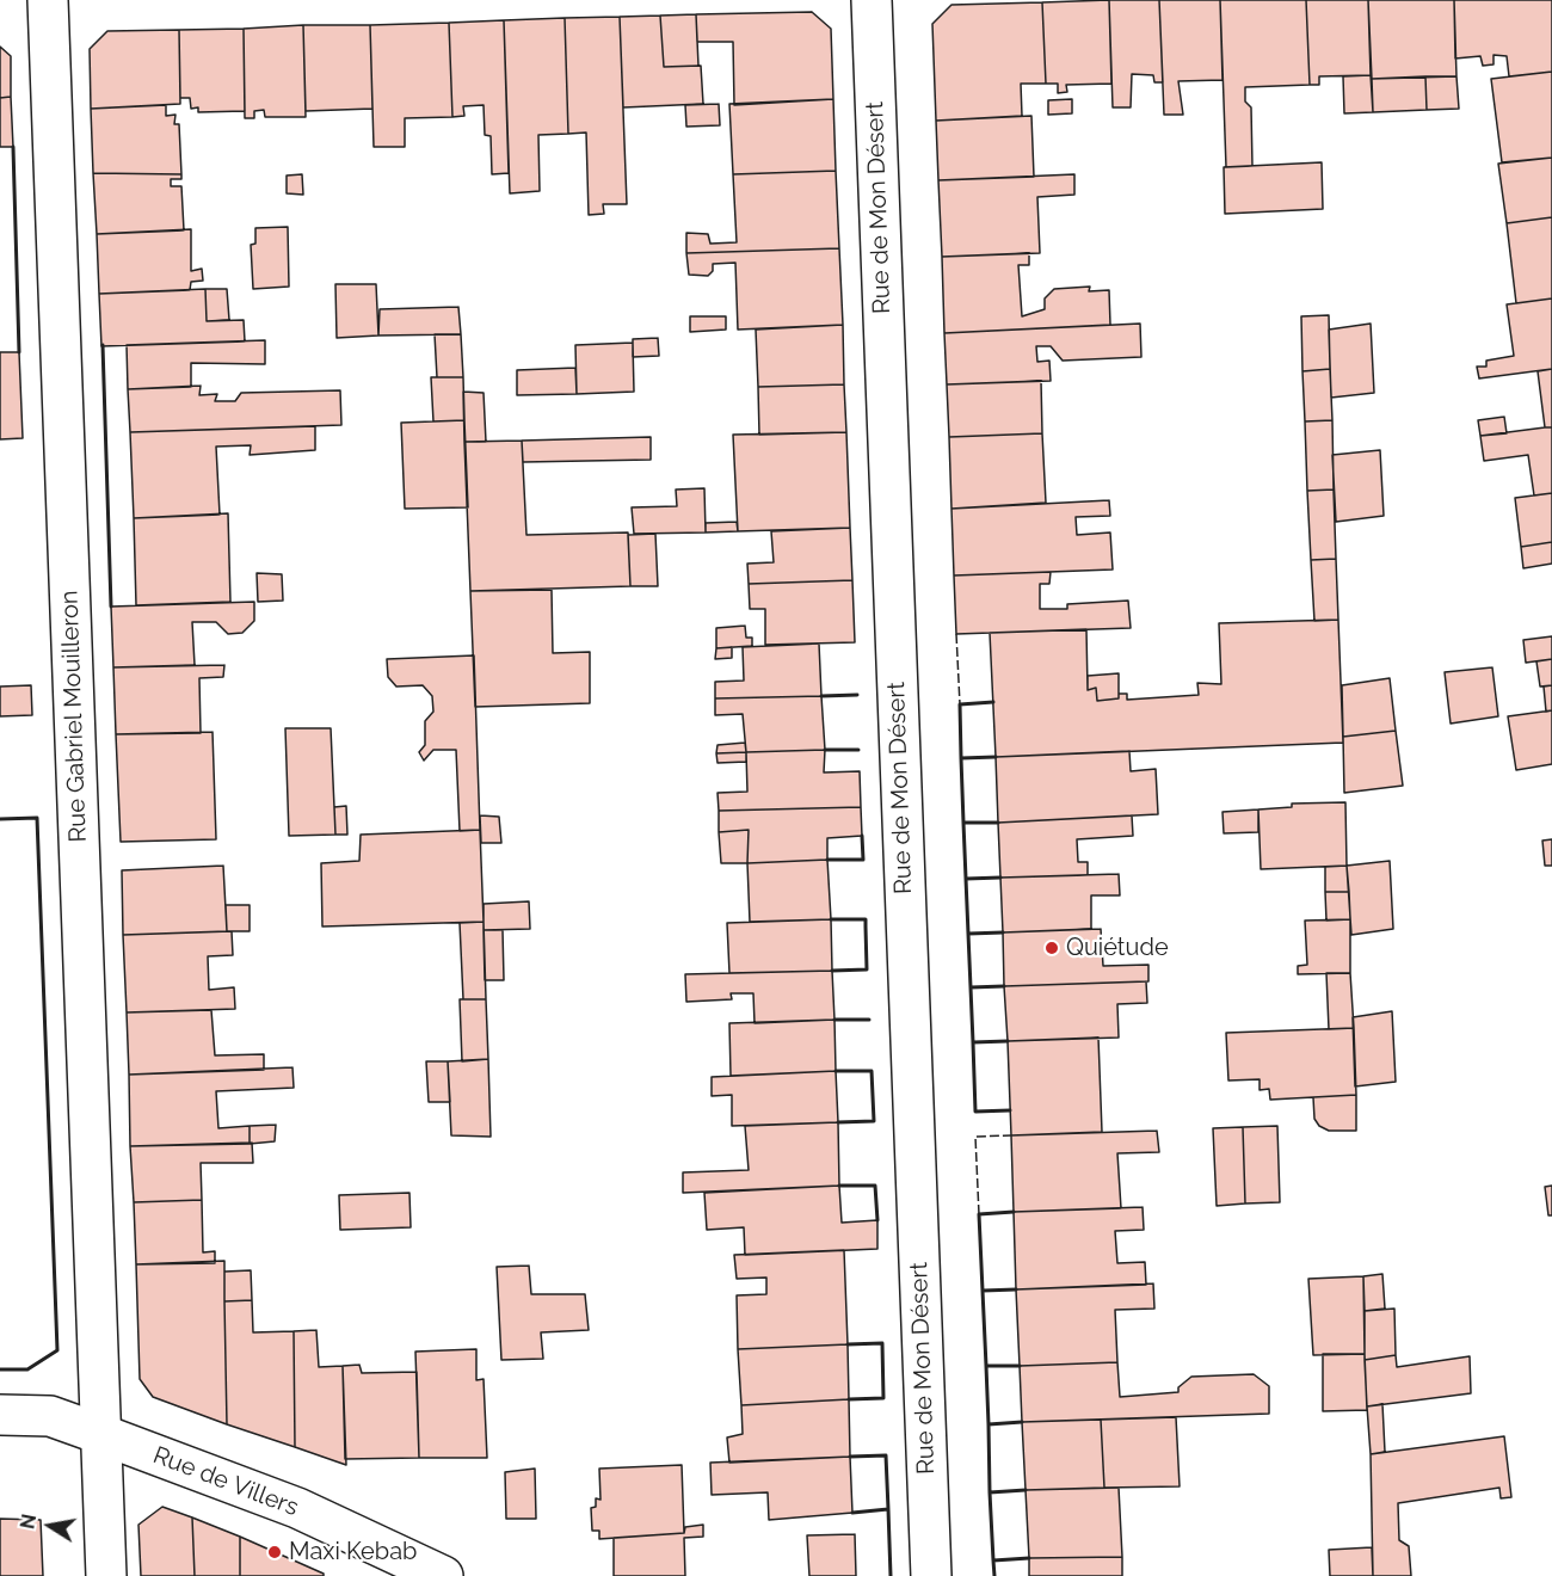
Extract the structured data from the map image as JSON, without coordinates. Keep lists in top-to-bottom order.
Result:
{
  "streets": {
    "main road": ["Rue de Mon Désert", "Rue Gabriel Mouilleron", "Rue de Villers"]
  },
  "crossings": [
    ["Rue Gabriel Mouilleron", "Rue de Villers"]
  ],
  "places": ["Quiétude", "Maxi Kebab"],
  "north": "left"
}
